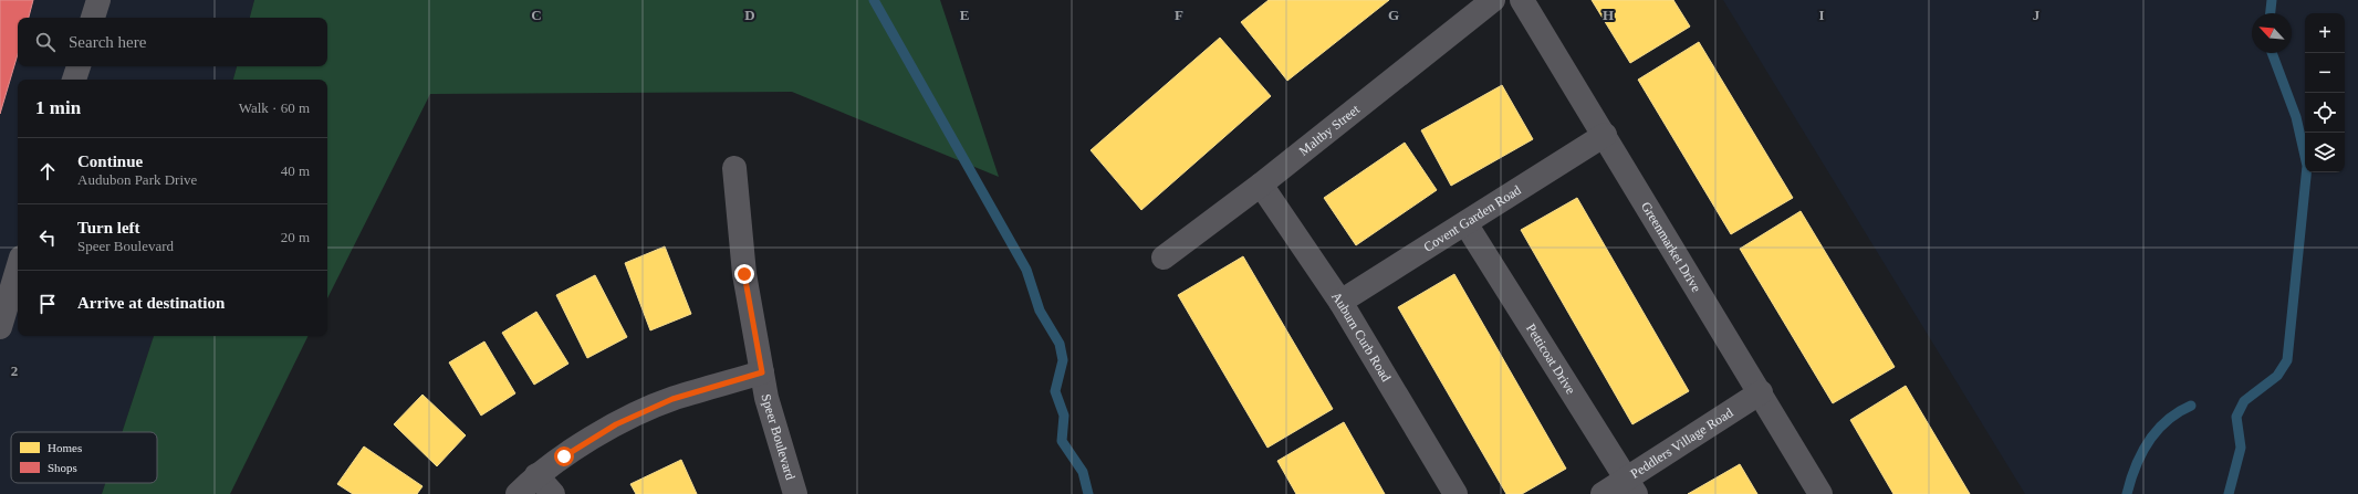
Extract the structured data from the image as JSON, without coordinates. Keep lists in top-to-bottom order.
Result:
{
  "streets": {
    "street": [
      "Maltby Street",
      "Covent Garden Road",
      "Greenmarket Drive",
      "Auburn Curb Road",
      "Petticoat Drive",
      "Speer Boulevard",
      "Peddlers Village Road"
    ]
  },
  "crossings": [
    ["Maltby Street", "Auburn Curb Road"],
    ["Covent Garden Road", "Greenmarket Drive"],
    ["Covent Garden Road", "Auburn Curb Road"],
    ["Covent Garden Road", "Petticoat Drive"],
    ["Greenmarket Drive", "Peddlers Village Road"],
    ["Petticoat Drive", "Peddlers Village Road"]
  ],
  "legend": ["Homes", "Shops"],
  "north": "top left",
  "page": {
    "map_buttons": ["+", "−"],
    "search": "Search here",
    "heading": ["1 min", "Walk · 60 m"],
    "list": [
      ["Continue", "Audubon Park Drive", "40 m"],
      ["Turn left", "Speer Boulevard", "20 m"],
      "Arrive at destination"
    ]
  },
  "grid": {
    "columns": [
      "C",
      "D",
      "E",
      "F",
      "G",
      "H",
      "I",
      "J"
    ],
    "rows": ["2"]
  }
}
